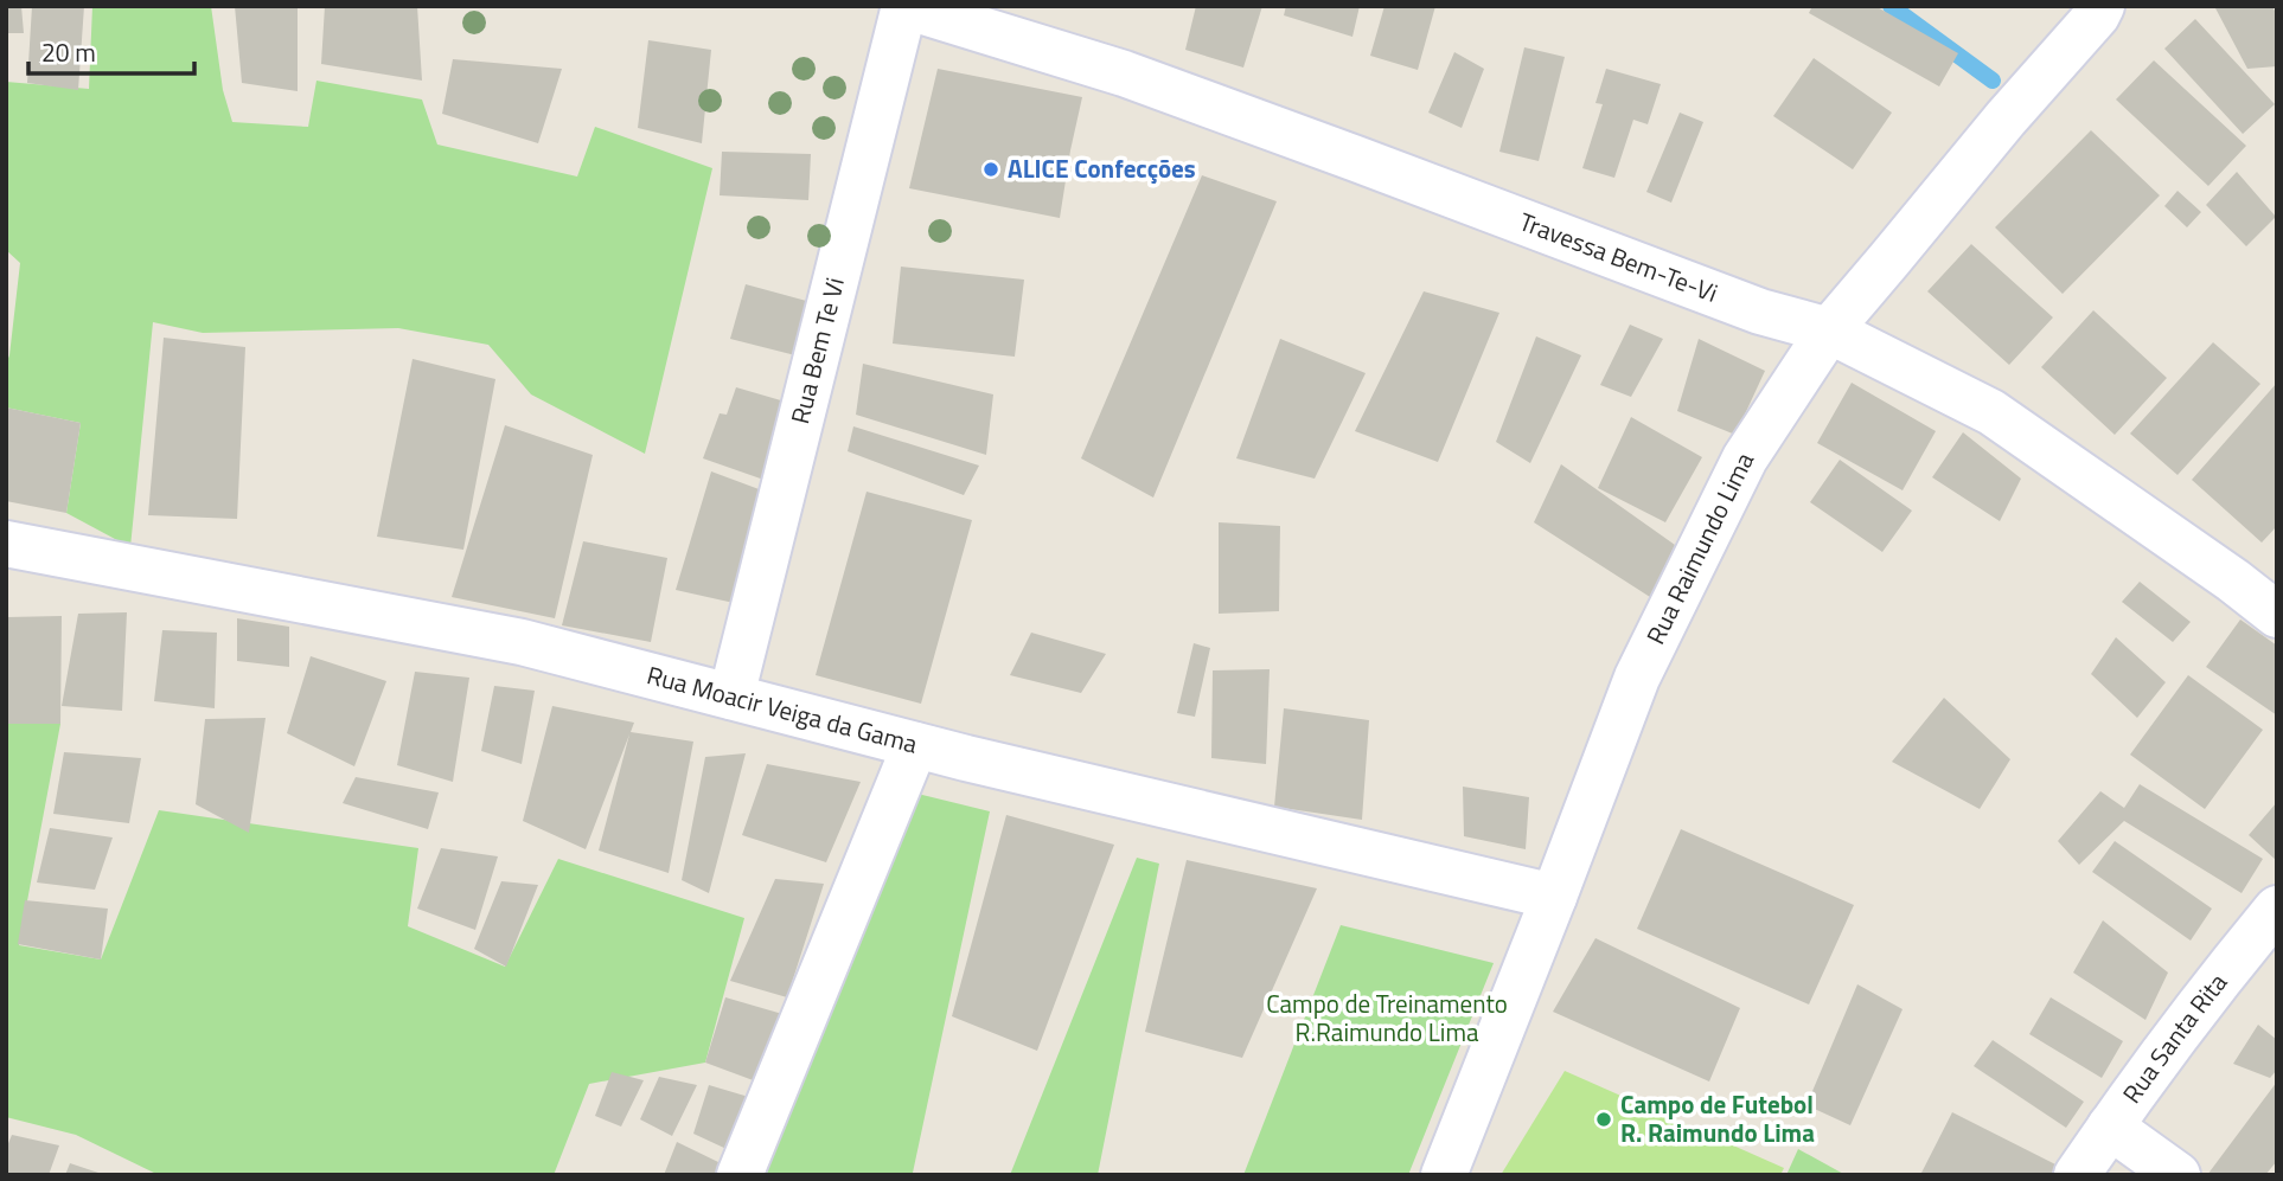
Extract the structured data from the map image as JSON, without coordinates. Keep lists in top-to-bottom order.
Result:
{
  "streets": {
    "street": [
      "Travessa Bem-Te-Vi",
      "Rua Bem Te Vi",
      "Rua Raimundo Lima",
      "Rua Moacir Veiga da Gama",
      "Rua Santa Rita"
    ]
  },
  "crossings": [
    ["Travessa Bem-Te-Vi", "Rua Bem Te Vi"],
    ["Travessa Bem-Te-Vi", "Rua Raimundo Lima"],
    ["Rua Bem Te Vi", "Rua Moacir Veiga da Gama"],
    ["Rua Raimundo Lima", "Rua Moacir Veiga da Gama"]
  ],
  "parks": ["Campo de Treinamento R.Raimundo Lima"],
  "places": ["ALICE Confecções", "Campo de Futebol R. Raimundo Lima"],
  "scale_bar": "20 m"
}
